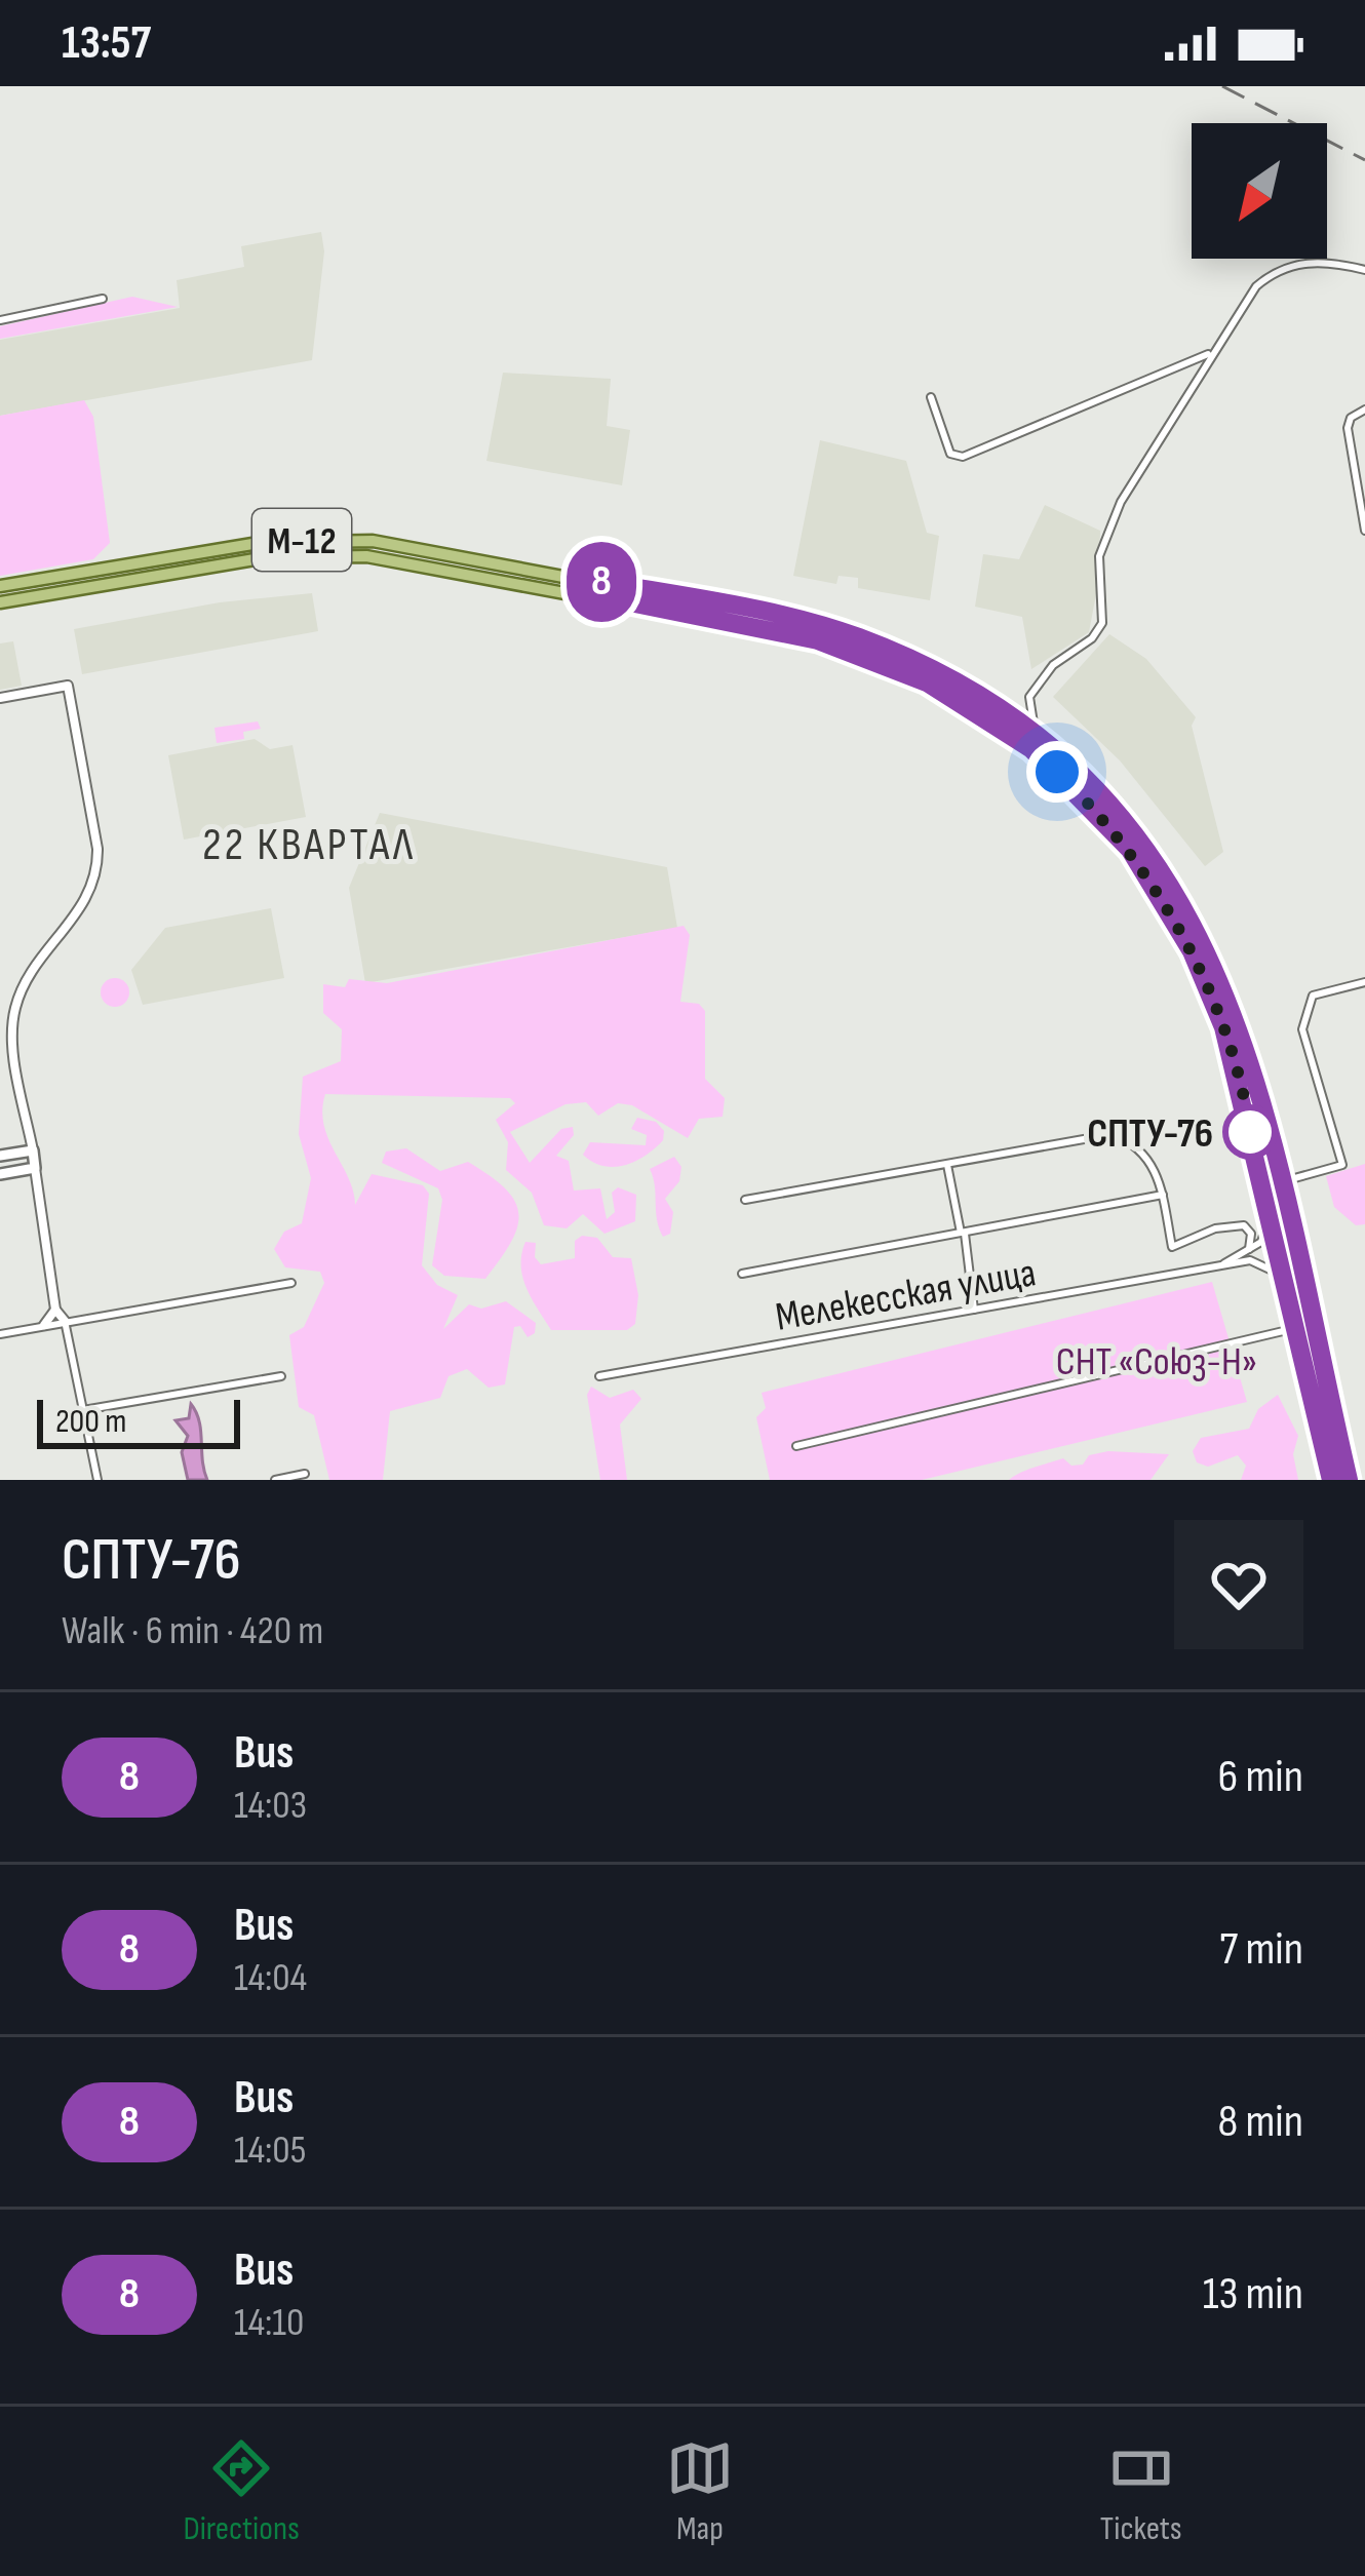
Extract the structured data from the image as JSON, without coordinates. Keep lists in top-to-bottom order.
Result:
{
  "streets": {
    "main road": ["М-12"],
    "street": ["Мелекесская улица"]
  },
  "districts": ["22 КВАРТАЛ"],
  "parks": ["СНТ «Союз-Н»"],
  "places": ["СПТУ-76"],
  "lines": ["bus line 8"],
  "scale_bar": "200 m",
  "north": "bottom left",
  "page": {
    "status": "13:57",
    "on_map": "8",
    "scale": "200 m",
    "heading": ["СПТУ-76", "Walk · 6 min · 420 m"],
    "list": [
      {
        "mark": "8",
        "name": "Bus",
        "note": "14:03",
        "value": "6 min"
      },
      {
        "mark": "8",
        "name": "Bus",
        "note": "14:04",
        "value": "7 min"
      },
      {
        "mark": "8",
        "name": "Bus",
        "note": "14:05",
        "value": "8 min"
      },
      {
        "mark": "8",
        "name": "Bus",
        "note": "14:10",
        "value": "13 min"
      }
    ],
    "tabs": ["Directions", "Map", "Tickets"]
  }
}
